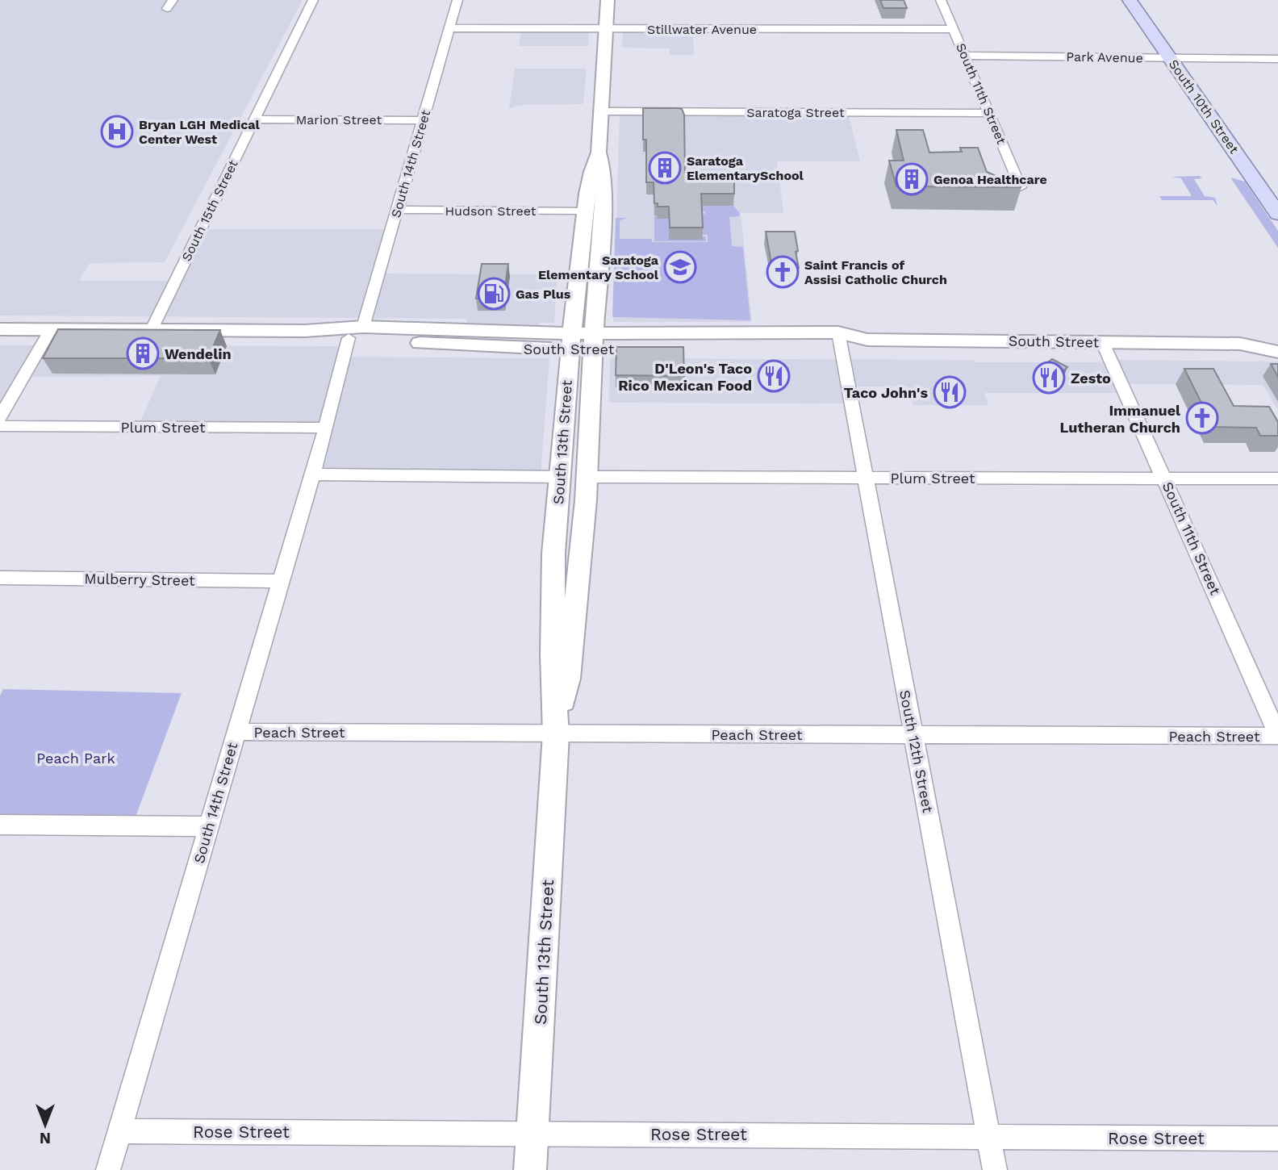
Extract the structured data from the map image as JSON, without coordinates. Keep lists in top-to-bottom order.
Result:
{
  "streets": {
    "main road": ["South 10th Street", "South Street", "South 13th Street"],
    "street": [
      "Stillwater Avenue",
      "Park Avenue",
      "South 11th Street",
      "Saratoga Street",
      "Marion Street",
      "South 14th Street",
      "South 15th Street",
      "Hudson Street",
      "Plum Street",
      "Mulberry Street",
      "Peach Street",
      "South 12th Street",
      "Rose Street"
    ]
  },
  "crossings": [
    ["Stillwater Avenue", "South 11th Street"],
    ["Stillwater Avenue", "South 14th Street"],
    ["Stillwater Avenue", "South 13th Street"],
    ["Park Avenue", "South 11th Street"],
    ["Park Avenue", "South 10th Street"],
    ["South 11th Street", "Saratoga Street"],
    ["South 11th Street", "South Street"],
    ["South 11th Street", "Plum Street"],
    ["South 11th Street", "Peach Street"],
    ["Saratoga Street", "South 13th Street"],
    ["Marion Street", "South 14th Street"],
    ["Marion Street", "South 15th Street"],
    ["South 14th Street", "Hudson Street"],
    ["South 14th Street", "South Street"],
    ["South 14th Street", "Plum Street"],
    ["South 14th Street", "Mulberry Street"],
    ["South 14th Street", "Peach Street"],
    ["South 14th Street", "Rose Street"],
    ["South 15th Street", "South Street"],
    ["Hudson Street", "South 13th Street"],
    ["South Street", "South 13th Street"],
    ["South Street", "South 12th Street"],
    ["Plum Street", "South 13th Street"],
    ["Plum Street", "South 12th Street"],
    ["South 13th Street", "Peach Street"],
    ["South 13th Street", "Rose Street"],
    ["Peach Street", "South 12th Street"],
    ["South 12th Street", "Rose Street"]
  ],
  "parks": ["Peach Park"],
  "places": {
    "hospital": ["Bryan LGH Medical Center West"],
    "building": ["Saratoga ElementarySchool", "Genoa Healthcare", "Wendelin"],
    "school or university": ["Saratoga Elementary School"],
    "church": ["Saint Francis of Assisi Catholic Church", "Immanuel Lutheran Church"],
    "fuel station": ["Gas Plus"],
    "restaurant": ["D'Leon's Taco Rico Mexican Food", "Zesto", "Taco John's"]
  },
  "north": "bottom"
}
